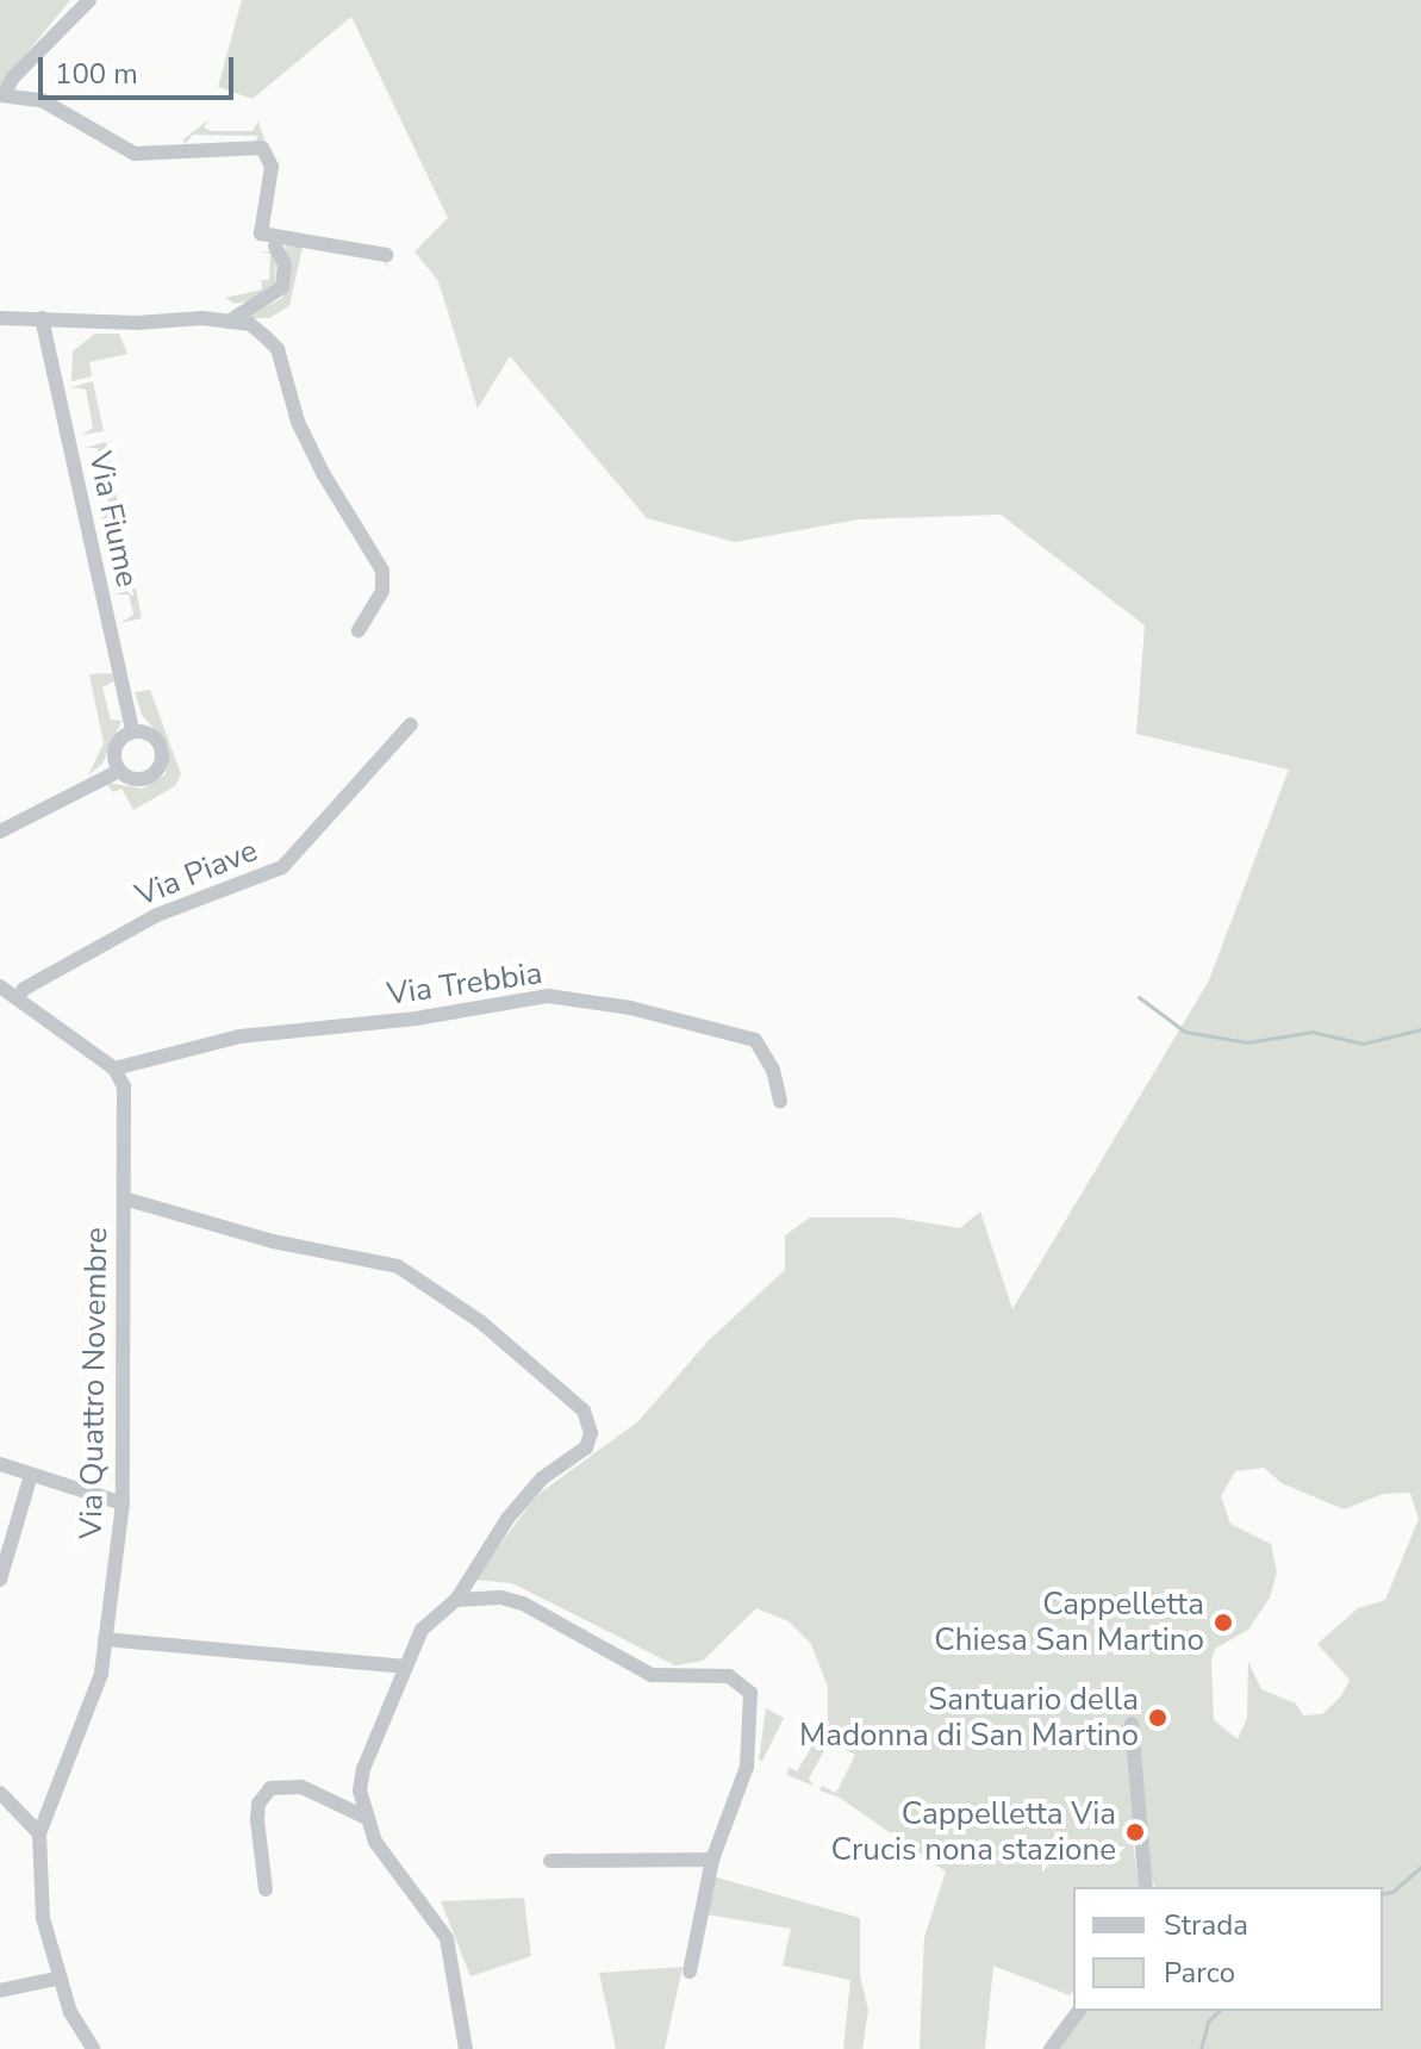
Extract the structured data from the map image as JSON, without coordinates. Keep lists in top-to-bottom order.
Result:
{
  "streets": {
    "street": [
      "Via Fiume",
      "Via Piave",
      "Via Trebbia",
      "Via Quattro Novembre"
    ]
  },
  "crossings": [
    ["Via Trebbia", "Via Quattro Novembre"]
  ],
  "places": ["Cappelletta Chiesa San Martino", "Santuario della Madonna di San Martino", "Cappelletta Via Crucis nona stazione"],
  "legend": ["Strada", "Parco"],
  "scale_bar": "100 m"
}
